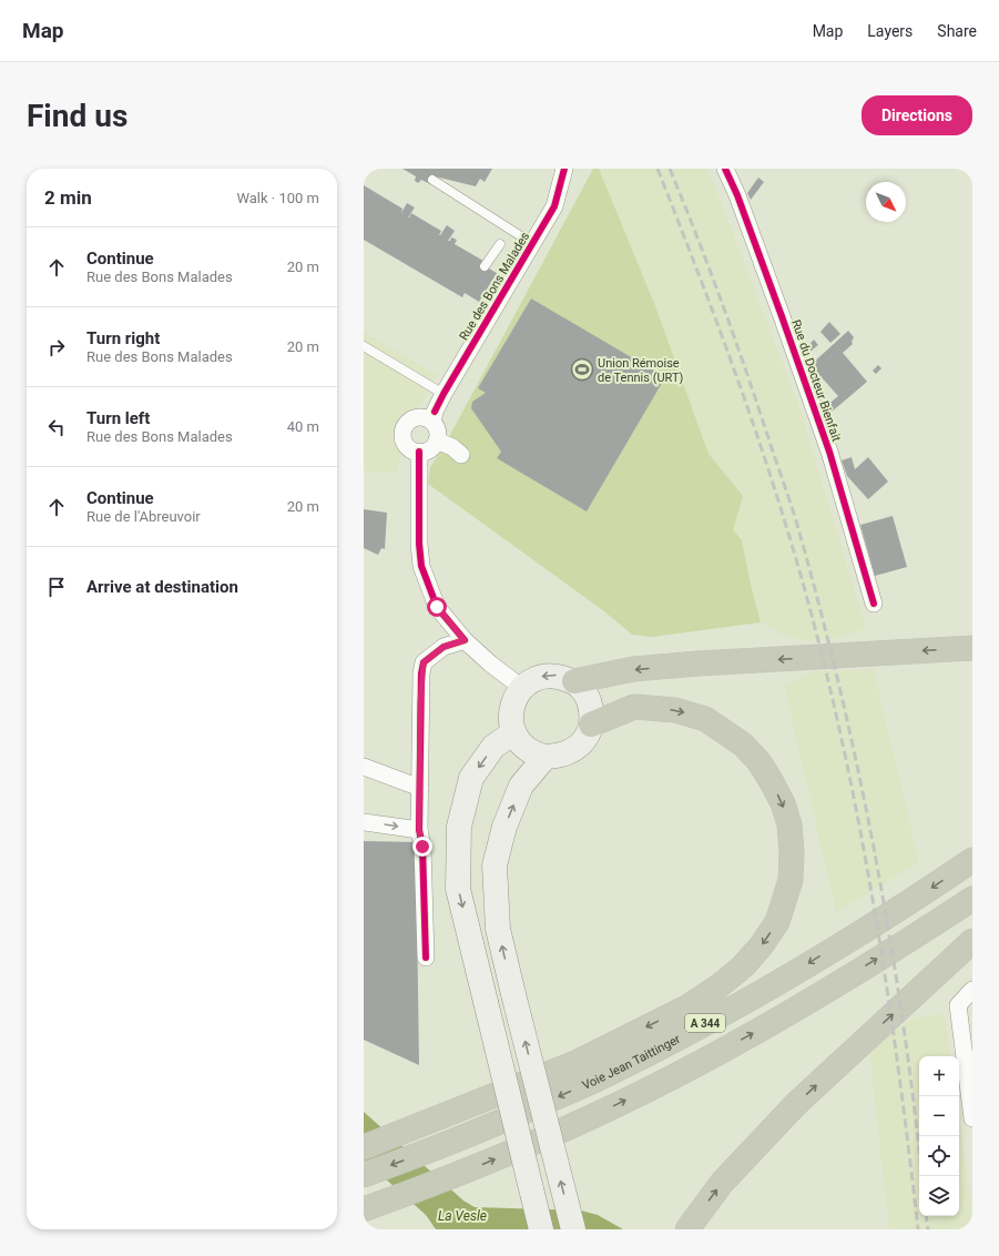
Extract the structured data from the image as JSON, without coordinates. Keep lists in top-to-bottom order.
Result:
{
  "streets": {
    "highway": ["A 344", "Voie Jean Taittinger"],
    "street": ["Rue des Bons Malades", "Rue du Docteur Bienfait"]
  },
  "water": ["La Vesle"],
  "places": {
    "sports": ["Union Rémoise de Tennis (URT)"]
  },
  "north": "bottom right",
  "page": {
    "header": "Map",
    "nav": ["Map", "Layers", "Share"],
    "buttons": "Directions",
    "title": "Find us",
    "heading": ["2 min", "Walk · 100 m"],
    "list": [
      ["Continue", "Rue des Bons Malades", "20 m"],
      ["Turn right", "Rue des Bons Malades", "20 m"],
      ["Turn left", "Rue des Bons Malades", "40 m"],
      ["Continue", "Rue de l'Abreuvoir", "20 m"],
      "Arrive at destination"
    ],
    "map_buttons": ["+", "−"]
  }
}
